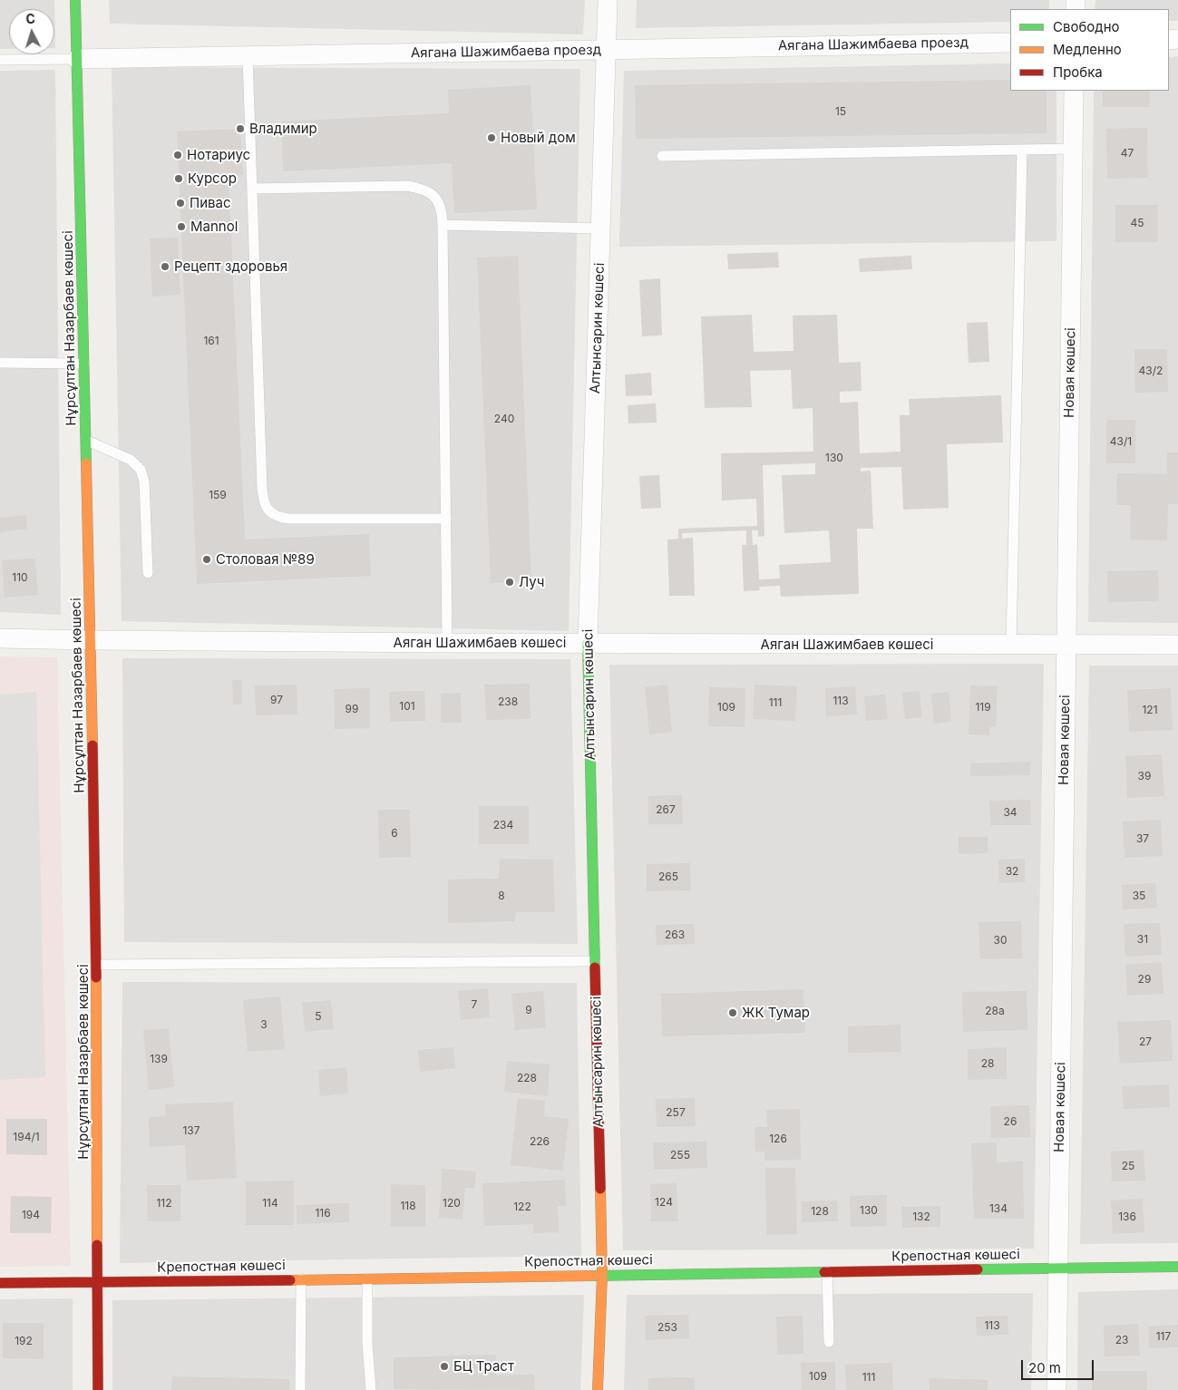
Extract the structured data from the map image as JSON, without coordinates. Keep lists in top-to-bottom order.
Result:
{
  "streets": {
    "street": [
      "Аягана Шажимбаева проезд",
      "Нұрсұлтан Назарбаев көшесі",
      "Алтынсарин көшесі",
      "Новая көшесі",
      "Аяган Шажимбаев көшесі",
      "Крепостная көшесі"
    ]
  },
  "crossings": [
    ["Аягана Шажимбаева проезд", "Нұрсұлтан Назарбаев көшесі"],
    ["Аягана Шажимбаева проезд", "Алтынсарин көшесі"],
    ["Нұрсұлтан Назарбаев көшесі", "Аяган Шажимбаев көшесі"],
    ["Нұрсұлтан Назарбаев көшесі", "Крепостная көшесі"],
    ["Алтынсарин көшесі", "Аяган Шажимбаев көшесі"],
    ["Алтынсарин көшесі", "Крепостная көшесі"],
    ["Новая көшесі", "Аяган Шажимбаев көшесі"],
    ["Новая көшесі", "Крепостная көшесі"]
  ],
  "places": [
    "Владимир",
    "Новый дом",
    "Нотариус",
    "Курсор",
    "Пивас",
    "Mannol",
    "Рецепт здоровья",
    "Столовая №89",
    "Луч",
    "ЖК Тумар",
    "БЦ Траст"
  ],
  "house_numbers": [
    "15",
    "47",
    "45",
    "161",
    "43/2",
    "240",
    "43/1",
    "130",
    "159",
    "110",
    "97",
    "113",
    "238",
    "111",
    "101",
    "109",
    "119",
    "99",
    "121",
    "39",
    "267",
    "34",
    "234",
    "6",
    "37",
    "32",
    "265",
    "8",
    "35",
    "263",
    "31",
    "30",
    "29",
    "7",
    "9",
    "28а",
    "5",
    "3",
    "27",
    "139",
    "28",
    "228",
    "257",
    "26",
    "137",
    "194/1",
    "126",
    "226",
    "255",
    "25",
    "124",
    "112",
    "114",
    "120",
    "118",
    "122",
    "134",
    "130",
    "128",
    "116",
    "194",
    "132",
    "136",
    "113",
    "253",
    "117",
    "23",
    "192",
    "109",
    "111"
  ],
  "legend": ["Свободно", "Медленно", "Пробка"],
  "scale_bar": "20 m",
  "north": "top"
}
